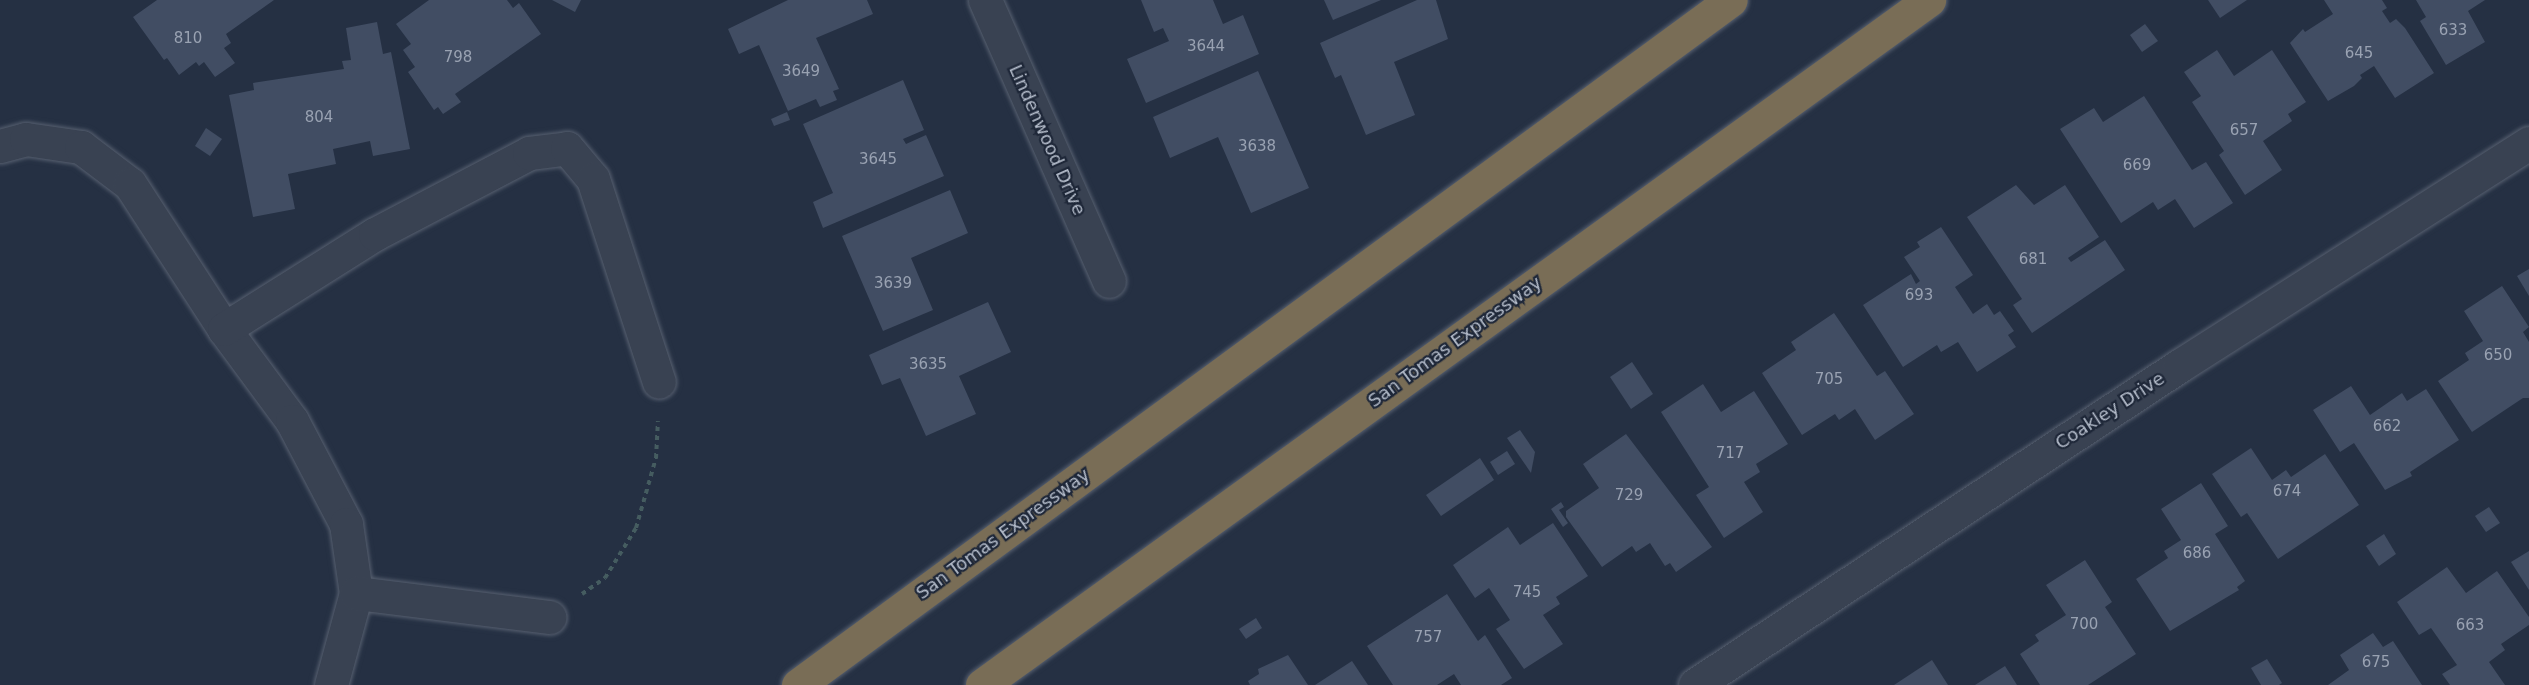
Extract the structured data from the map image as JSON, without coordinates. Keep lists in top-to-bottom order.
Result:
{
  "streets": {
    "highway": ["San Tomas Expressway"],
    "street": ["Lindenwood Drive", "Coakley Drive"]
  },
  "house_numbers": [
    "633",
    "810",
    "3644",
    "645",
    "798",
    "3649",
    "804",
    "657",
    "3638",
    "3645",
    "669",
    "681",
    "3639",
    "693",
    "650",
    "3635",
    "705",
    "662",
    "717",
    "674",
    "729",
    "686",
    "745",
    "700",
    "663",
    "757",
    "675"
  ]
}
